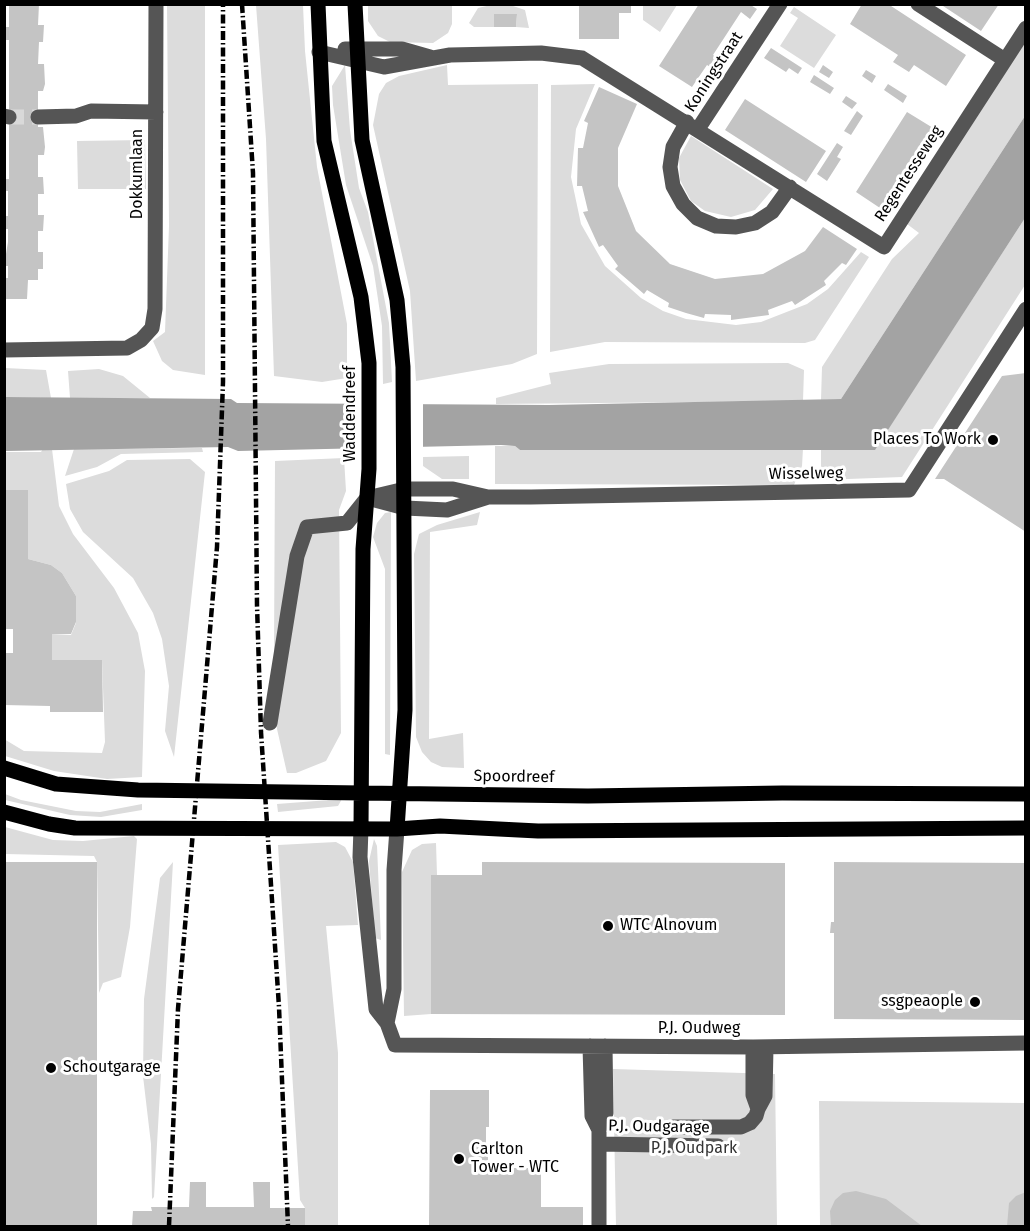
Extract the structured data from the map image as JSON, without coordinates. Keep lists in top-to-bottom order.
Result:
{
  "streets": {
    "main road": ["Waddendreef", "Spoordreef"],
    "street": [
      "Koningstraat",
      "Dokkumlaan",
      "Regentesseweg",
      "Wisselweg",
      "P.J. Oudweg",
      "P.J. Oudgarage"
    ]
  },
  "crossings": [
    ["Koningstraat", "Regentesseweg"],
    ["Regentesseweg", "Waddendreef"],
    ["Waddendreef", "Wisselweg"],
    ["Waddendreef", "Spoordreef"],
    ["Waddendreef", "P.J. Oudweg"],
    ["P.J. Oudweg", "P.J. Oudgarage"]
  ],
  "parks": ["P.J. Oudpark"],
  "places": [
    "Places To Work",
    "WTC Alnovum",
    "ssgpeaople",
    "Schoutgarage",
    "Carlton Tower - WTC"
  ]
}
